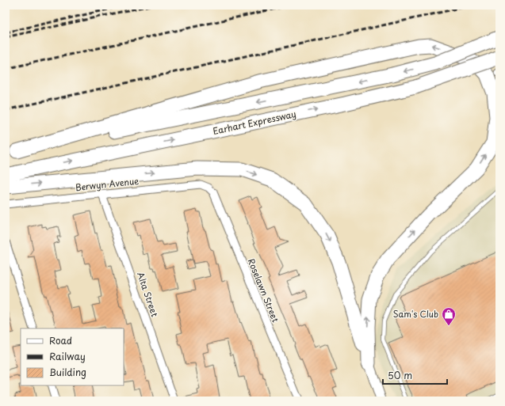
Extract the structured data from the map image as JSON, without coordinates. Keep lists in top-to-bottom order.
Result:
{
  "streets": {
    "highway": ["Earhart Expressway"],
    "street": ["Berwyn Avenue", "Roselawn Street", "Alta Street"]
  },
  "crossings": [
    ["Berwyn Avenue", "Roselawn Street"],
    ["Berwyn Avenue", "Alta Street"]
  ],
  "places": {
    "shop": ["Sam's Club"]
  },
  "legend": ["Road", "Railway", "Building"],
  "scale_bar": "50 m"
}
